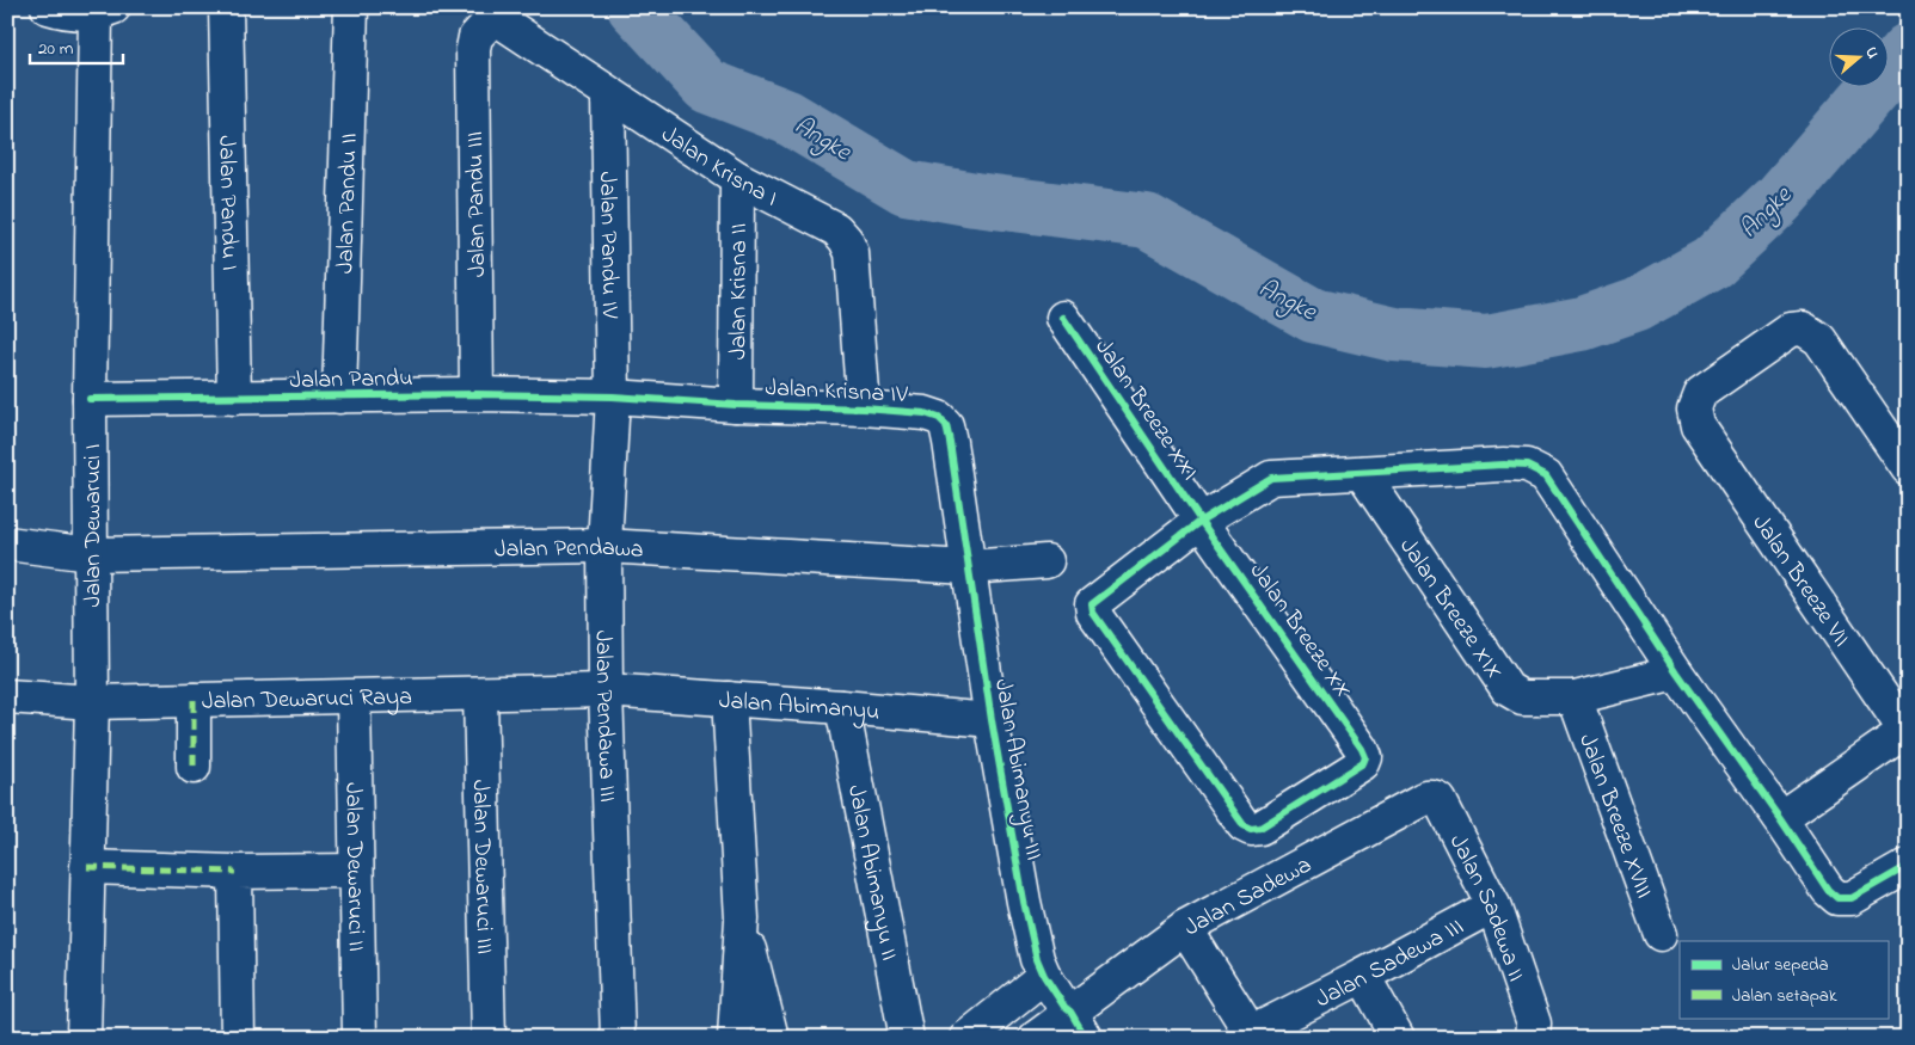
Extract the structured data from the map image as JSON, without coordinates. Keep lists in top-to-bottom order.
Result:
{
  "streets": {
    "street": [
      "Jalan Krisna I",
      "Jalan Pandu II",
      "Jalan Pandu I",
      "Jalan Pandu III",
      "Jalan Pandu IV",
      "Jalan Krisna II",
      "Jalan Pandu",
      "Jalan Krisna IV",
      "Jalan Breeze XXI",
      "Jalan Dewaruci I",
      "Jalan Pendawa",
      "Jalan Breeze VII",
      "Jalan Breeze XIX",
      "Jalan Breeze XX",
      "Jalan Dewaruci Raya",
      "Jalan Abimanyu",
      "Jalan Pendawa III",
      "Jalan Abimanyu III",
      "Jalan Breeze XVIII",
      "Jalan Dewaruci III",
      "Jalan Dewaruci II",
      "Jalan Abimanyu II",
      "Jalan Sadewa",
      "Jalan Sadewa II",
      "Jalan Sadewa III"
    ]
  },
  "crossings": [
    ["Jalan Krisna I", "Jalan Pandu IV"],
    ["Jalan Krisna I", "Jalan Krisna II"],
    ["Jalan Krisna I", "Jalan Krisna IV"],
    ["Jalan Pandu II", "Jalan Pandu"],
    ["Jalan Pandu I", "Jalan Pandu"],
    ["Jalan Pandu III", "Jalan Pandu"],
    ["Jalan Pandu IV", "Jalan Pandu"],
    ["Jalan Pandu IV", "Jalan Krisna IV"],
    ["Jalan Pandu IV", "Jalan Pendawa III"],
    ["Jalan Krisna II", "Jalan Krisna IV"],
    ["Jalan Pandu", "Jalan Krisna IV"],
    ["Jalan Pandu", "Jalan Dewaruci I"],
    ["Jalan Pandu", "Jalan Pendawa III"],
    ["Jalan Krisna IV", "Jalan Pendawa"],
    ["Jalan Krisna IV", "Jalan Pendawa III"],
    ["Jalan Krisna IV", "Jalan Abimanyu III"],
    ["Jalan Breeze XXI", "Jalan Breeze XX"],
    ["Jalan Dewaruci I", "Jalan Pendawa"],
    ["Jalan Dewaruci I", "Jalan Dewaruci Raya"],
    ["Jalan Pendawa", "Jalan Pendawa III"],
    ["Jalan Pendawa", "Jalan Abimanyu III"],
    ["Jalan Breeze XIX", "Jalan Breeze XVIII"],
    ["Jalan Dewaruci Raya", "Jalan Abimanyu"],
    ["Jalan Dewaruci Raya", "Jalan Pendawa III"],
    ["Jalan Dewaruci Raya", "Jalan Dewaruci III"],
    ["Jalan Dewaruci Raya", "Jalan Dewaruci II"],
    ["Jalan Abimanyu", "Jalan Pendawa III"],
    ["Jalan Abimanyu", "Jalan Abimanyu III"],
    ["Jalan Abimanyu", "Jalan Abimanyu II"],
    ["Jalan Abimanyu III", "Jalan Sadewa"],
    ["Jalan Sadewa", "Jalan Sadewa II"],
    ["Jalan Sadewa", "Jalan Sadewa III"],
    ["Jalan Sadewa II", "Jalan Sadewa III"]
  ],
  "water": ["Angke"],
  "legend": ["Jalur sepeda", "Jalan setapak"],
  "scale_bar": "20 m",
  "north": "right"
}
